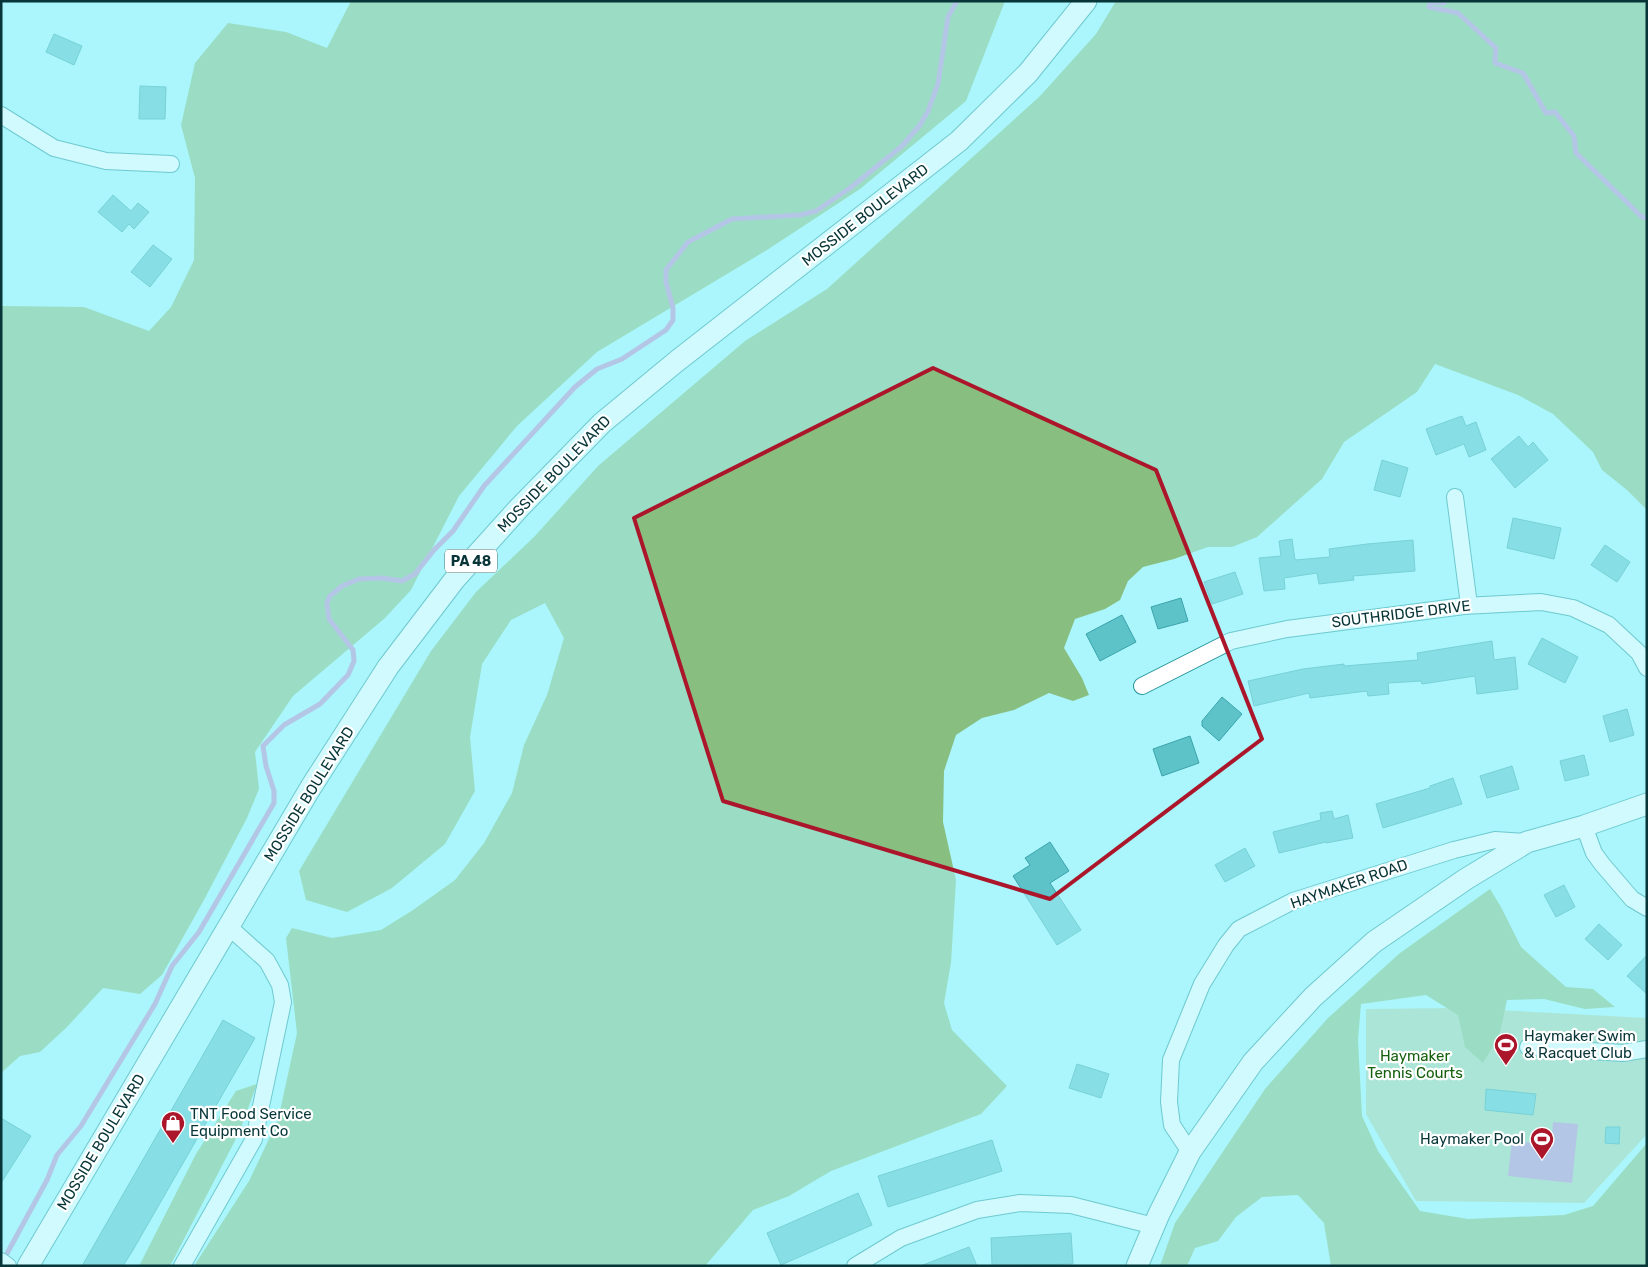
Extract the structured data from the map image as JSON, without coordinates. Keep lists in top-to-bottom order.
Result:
{
  "streets": {
    "main road": ["MOSSIDE BOULEVARD", "PA 48", "HAYMAKER ROAD"],
    "street": ["SOUTHRIDGE DRIVE"]
  },
  "parks": ["Haymaker Tennis Courts"],
  "places": {
    "sports": ["Haymaker Swim & Racquet Club", "Haymaker Pool"],
    "shop": ["TNT Food Service Equipment Co"]
  }
}
